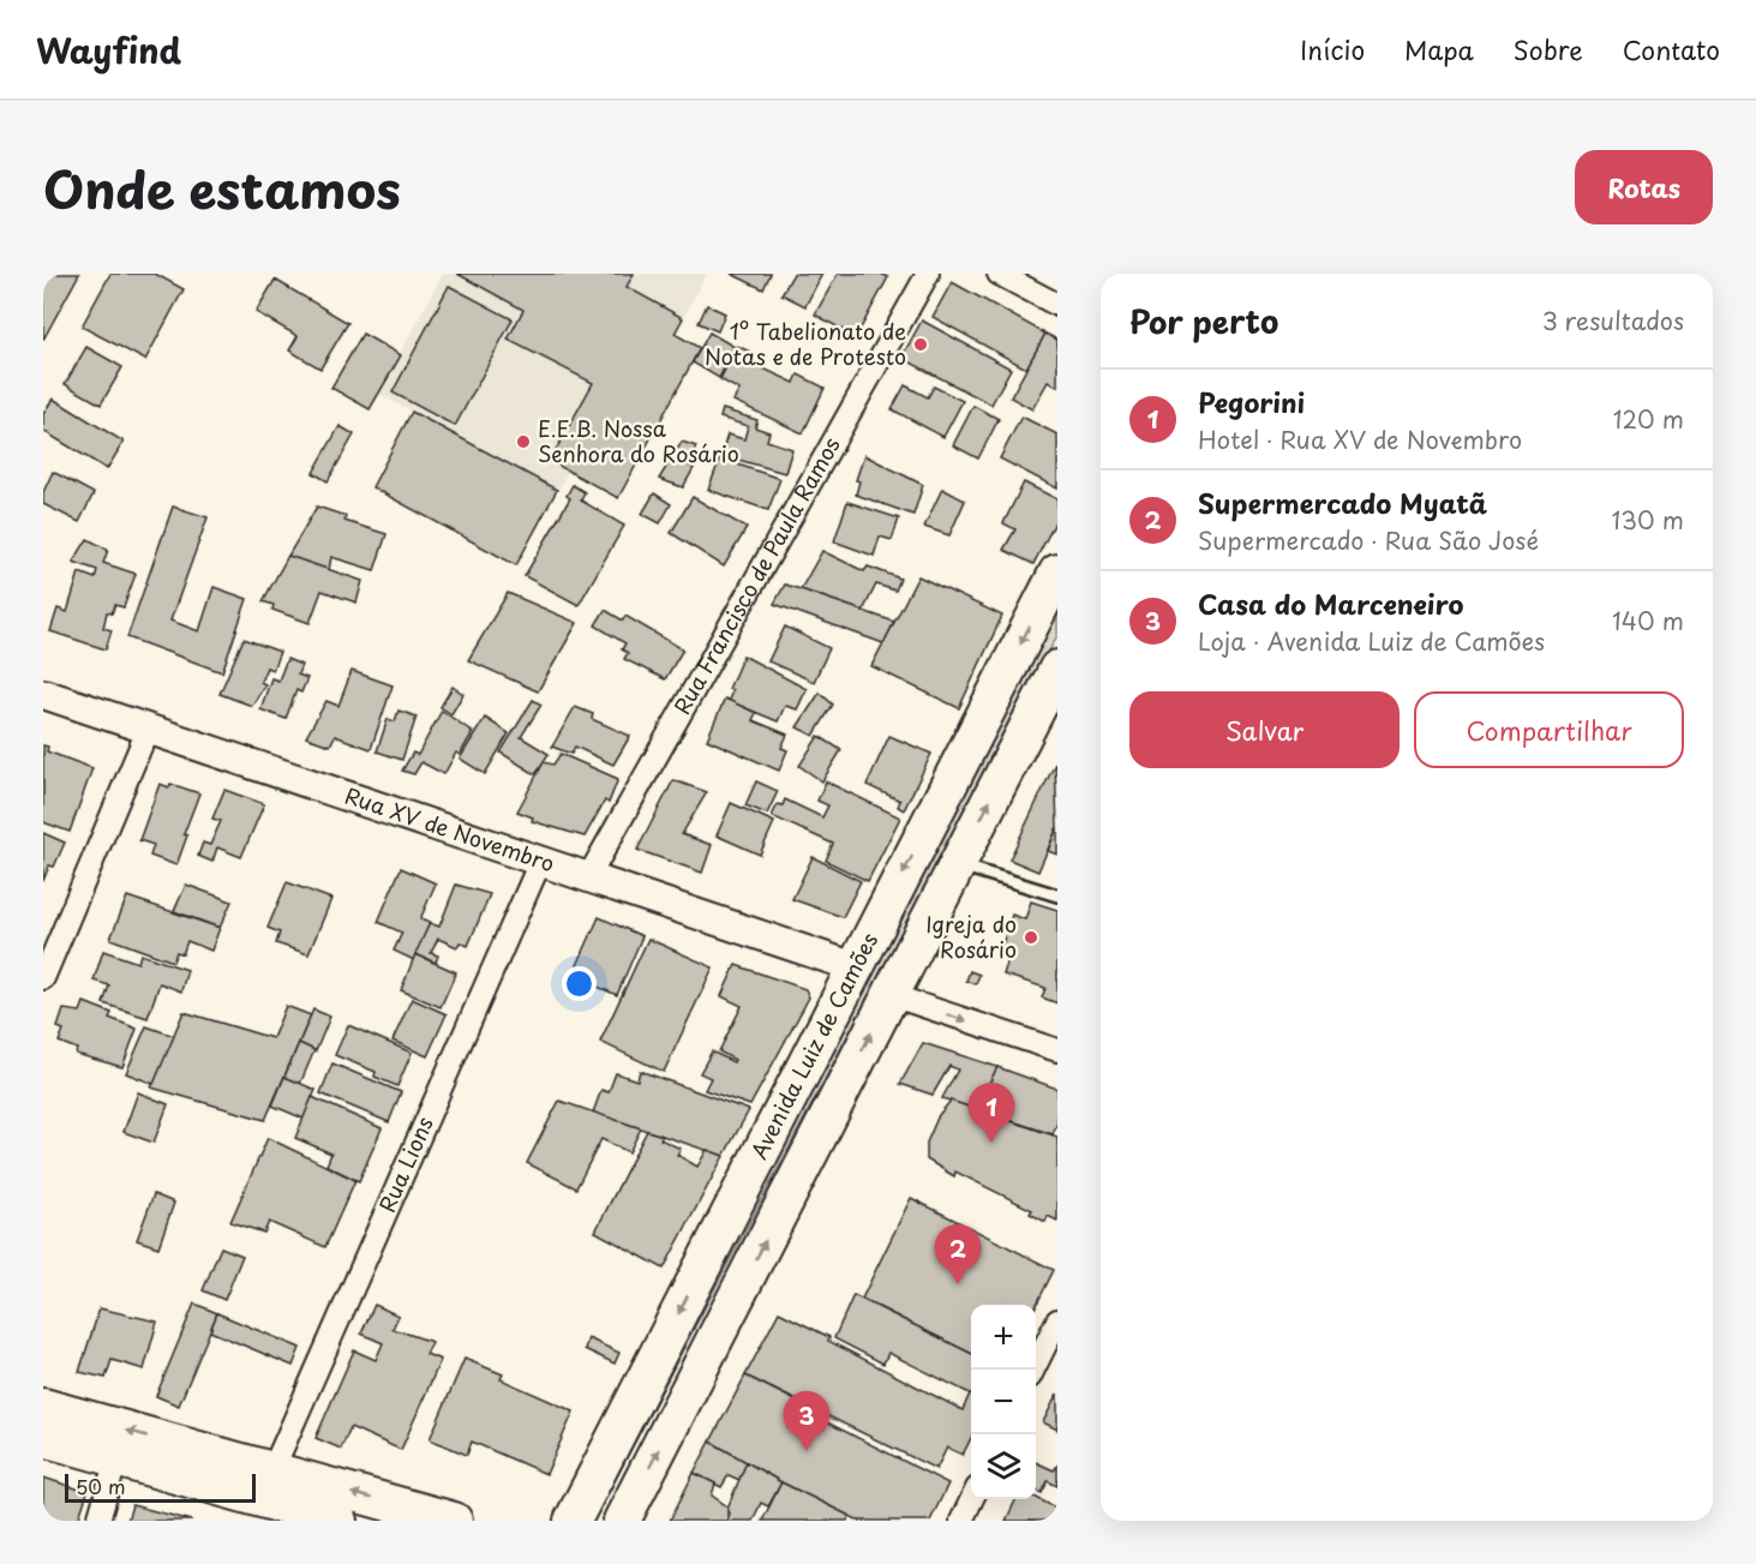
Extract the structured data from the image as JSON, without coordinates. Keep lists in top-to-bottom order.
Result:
{
  "streets": {
    "main road": ["Avenida Luiz de Camões"],
    "street": ["Rua Francisco de Paula Ramos", "Rua XV de Novembro", "Rua Lions"]
  },
  "crossings": [
    ["Rua Francisco de Paula Ramos", "Rua XV de Novembro"],
    ["Rua XV de Novembro", "Avenida Luiz de Camões"],
    ["Rua XV de Novembro", "Rua Lions"]
  ],
  "places": ["1º Tabelionato de Notas e de Protesto", "E.E.B. Nossa Senhora do Rosário", "Igreja do Rosário"],
  "scale_bar": "50 m",
  "page": {
    "header": "Wayfind",
    "nav": [
      "Início",
      "Mapa",
      "Sobre",
      "Contato"
    ],
    "title": "Onde estamos",
    "buttons": [
      "Rotas",
      ["Salvar", "Compartilhar"]
    ],
    "heading": ["Por perto", "3 resultados"],
    "list": [
      {
        "mark": "1",
        "name": "Pegorini",
        "note": "Hotel · Rua XV de Novembro",
        "value": "120 m"
      },
      {
        "mark": "2",
        "name": "Supermercado Myatã",
        "note": "Supermercado · Rua São José",
        "value": "130 m"
      },
      {
        "mark": "3",
        "name": "Casa do Marceneiro",
        "note": "Loja · Avenida Luiz de Camões",
        "value": "140 m"
      }
    ],
    "pins": ["1", "2", "3"],
    "map_buttons": ["+", "−"],
    "scale": "50 m"
  }
}
